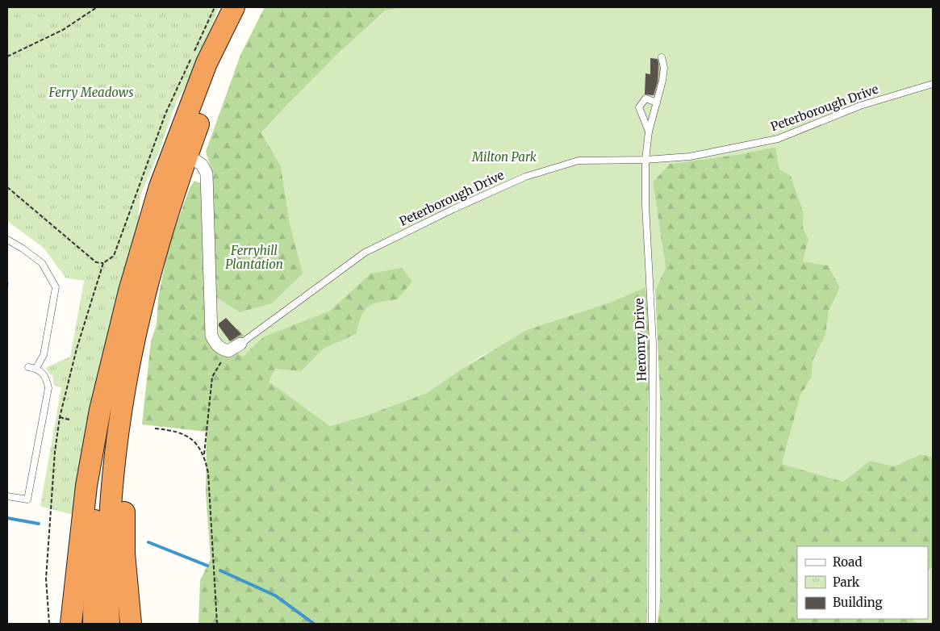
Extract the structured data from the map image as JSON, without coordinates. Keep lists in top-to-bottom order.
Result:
{
  "streets": {
    "lane": ["Peterborough Drive", "Heronry Drive"]
  },
  "crossings": [
    ["Peterborough Drive", "Heronry Drive"]
  ],
  "parks": ["Ferry Meadows", "Milton Park", "Ferryhill Plantation"],
  "legend": ["Road", "Park", "Building"]
}
